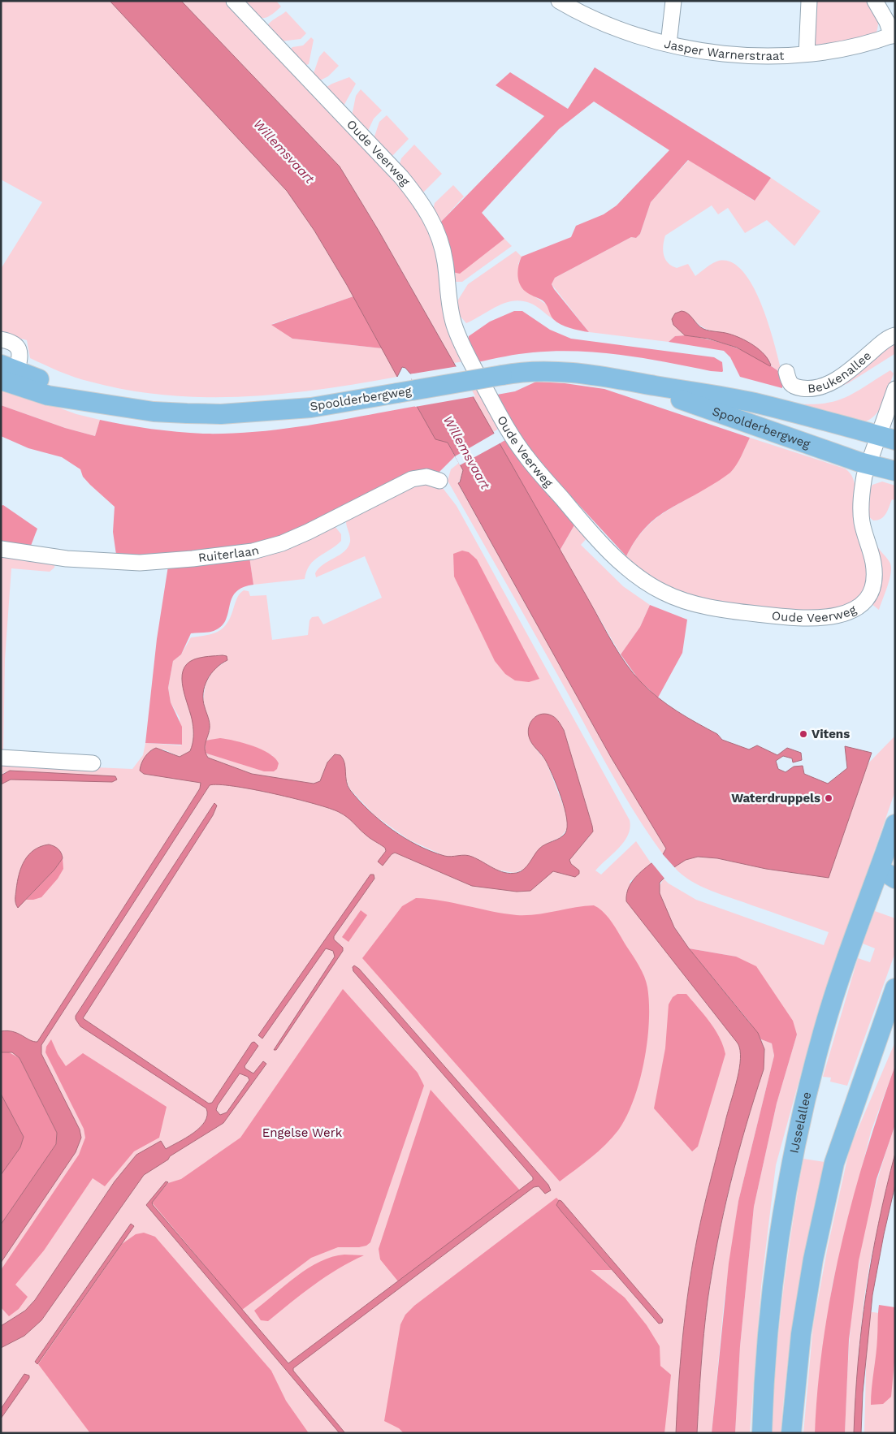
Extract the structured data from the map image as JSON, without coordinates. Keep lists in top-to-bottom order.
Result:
{
  "streets": {
    "main road": ["Spoolderbergweg", "IJsselallee"],
    "street": [
      "Jasper Warnerstraat",
      "Oude Veerweg",
      "Beukenallee",
      "Ruiterlaan"
    ]
  },
  "crossings": [
    ["Oude Veerweg", "Spoolderbergweg"]
  ],
  "water": ["Willemsvaart"],
  "parks": ["Engelse Werk"],
  "places": ["Vitens", "Waterdruppels"]
}
